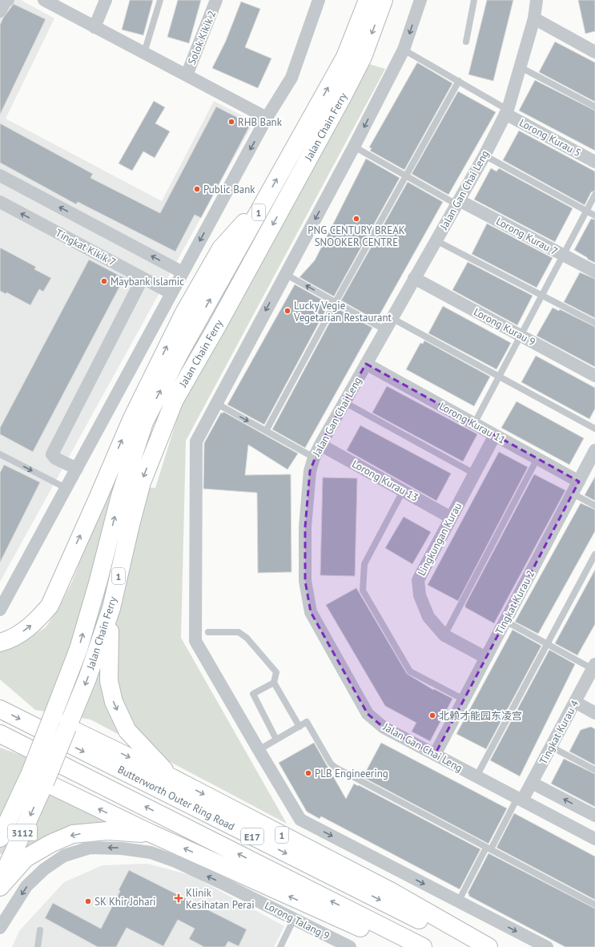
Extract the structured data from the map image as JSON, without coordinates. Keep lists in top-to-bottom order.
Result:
{
  "streets": {
    "main road": [
      "Jalan Chain Ferry",
      "1",
      "Butterworth Outer Ring Road",
      "3112",
      "E17"
    ],
    "street": [
      "Solok Kikik 2",
      "Lorong Kurau 5",
      "Jalan Gan Chai Leng",
      "Lorong Kurau 7",
      "Tingkat Kikik 7",
      "Lorong Kurau 9",
      "Lorong Kurau 11",
      "Lorong Kurau 13",
      "Lingkungan Kurau",
      "Tingkat Kurau 2",
      "Tingkat Kurau 4",
      "Lorong Talang 9"
    ]
  },
  "crossings": [
    ["Jalan Chain Ferry", "1"],
    ["Lorong Kurau 5", "Jalan Gan Chai Leng"],
    ["Jalan Gan Chai Leng", "Lorong Kurau 7"],
    ["Jalan Gan Chai Leng", "Lorong Kurau 9"],
    ["Jalan Gan Chai Leng", "Lorong Kurau 11"],
    ["Jalan Gan Chai Leng", "Lorong Kurau 13"],
    ["Jalan Gan Chai Leng", "Tingkat Kurau 2"],
    ["Jalan Gan Chai Leng", "Tingkat Kurau 4"],
    ["1", "3112"],
    ["Lorong Kurau 11", "Lingkungan Kurau"],
    ["Lorong Kurau 11", "Tingkat Kurau 2"],
    ["Lorong Kurau 13", "Lingkungan Kurau"],
    ["Lingkungan Kurau", "Tingkat Kurau 2"]
  ],
  "one_way": ["Lorong Talang 9"],
  "places": {
    "other": [
      "RHB Bank",
      "Public Bank",
      "PNG CENTURY BREAK SNOOKER CENTRE",
      "Maybank Islamic",
      "Lucky Vegie Vegetarian Restaurant",
      "北赖才能园东凌宫",
      "PLB Engineering",
      "SK Khir Johari"
    ],
    "health": ["Klinik Kesihatan Perai"]
  }
}
